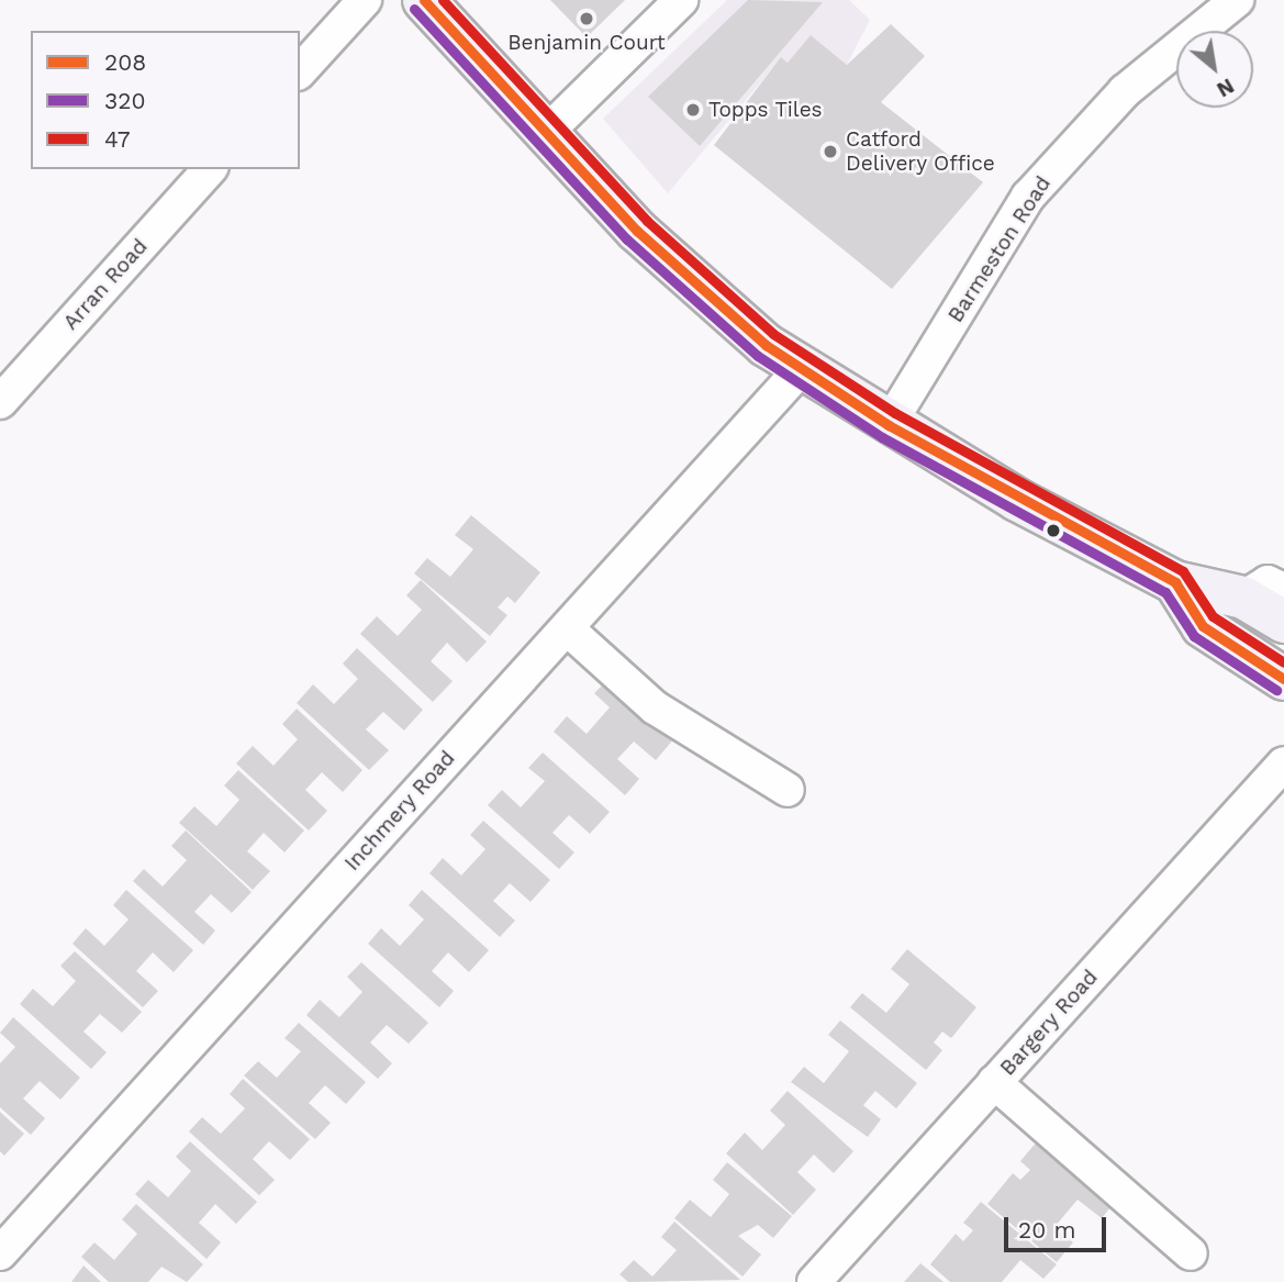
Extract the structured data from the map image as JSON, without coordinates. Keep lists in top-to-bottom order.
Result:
{
  "streets": {
    "street": [
      "Barmeston Road",
      "Arran Road",
      "Inchmery Road",
      "Bargery Road"
    ]
  },
  "places": ["Benjamin Court", "Topps Tiles", "Catford Delivery Office"],
  "lines": ["transit line 208", "transit line 47", "transit line 320"],
  "legend": ["208", "320", "47"],
  "scale_bar": "20 m",
  "north": "bottom right"
}
